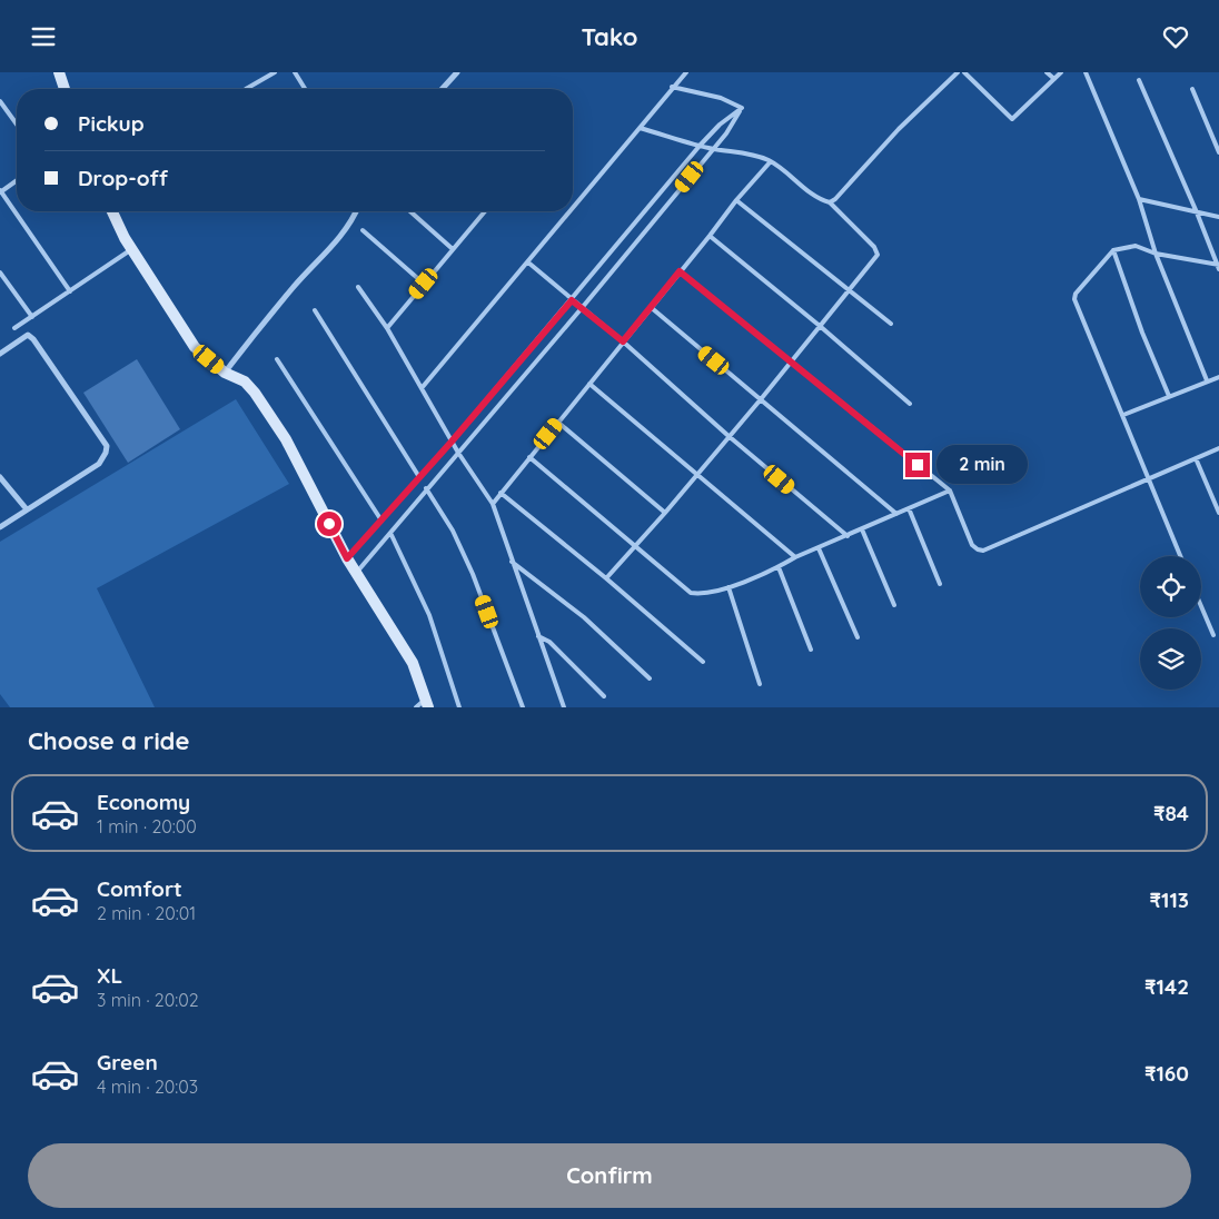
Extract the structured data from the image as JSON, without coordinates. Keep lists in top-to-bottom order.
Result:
{
  "page": {
    "header": "Tako",
    "banner": ["Pickup", "Drop-off"],
    "bubble": "2 min",
    "heading": "Choose a ride",
    "list": [
      {
        "name": "Economy",
        "note": "1 min · 20:00",
        "value": "₹84"
      },
      {
        "name": "Comfort",
        "note": "2 min · 20:01",
        "value": "₹113"
      },
      {
        "name": "XL",
        "note": "3 min · 20:02",
        "value": "₹142"
      },
      {
        "name": "Green",
        "note": "4 min · 20:03",
        "value": "₹160"
      }
    ],
    "buttons": "Confirm"
  }
}
